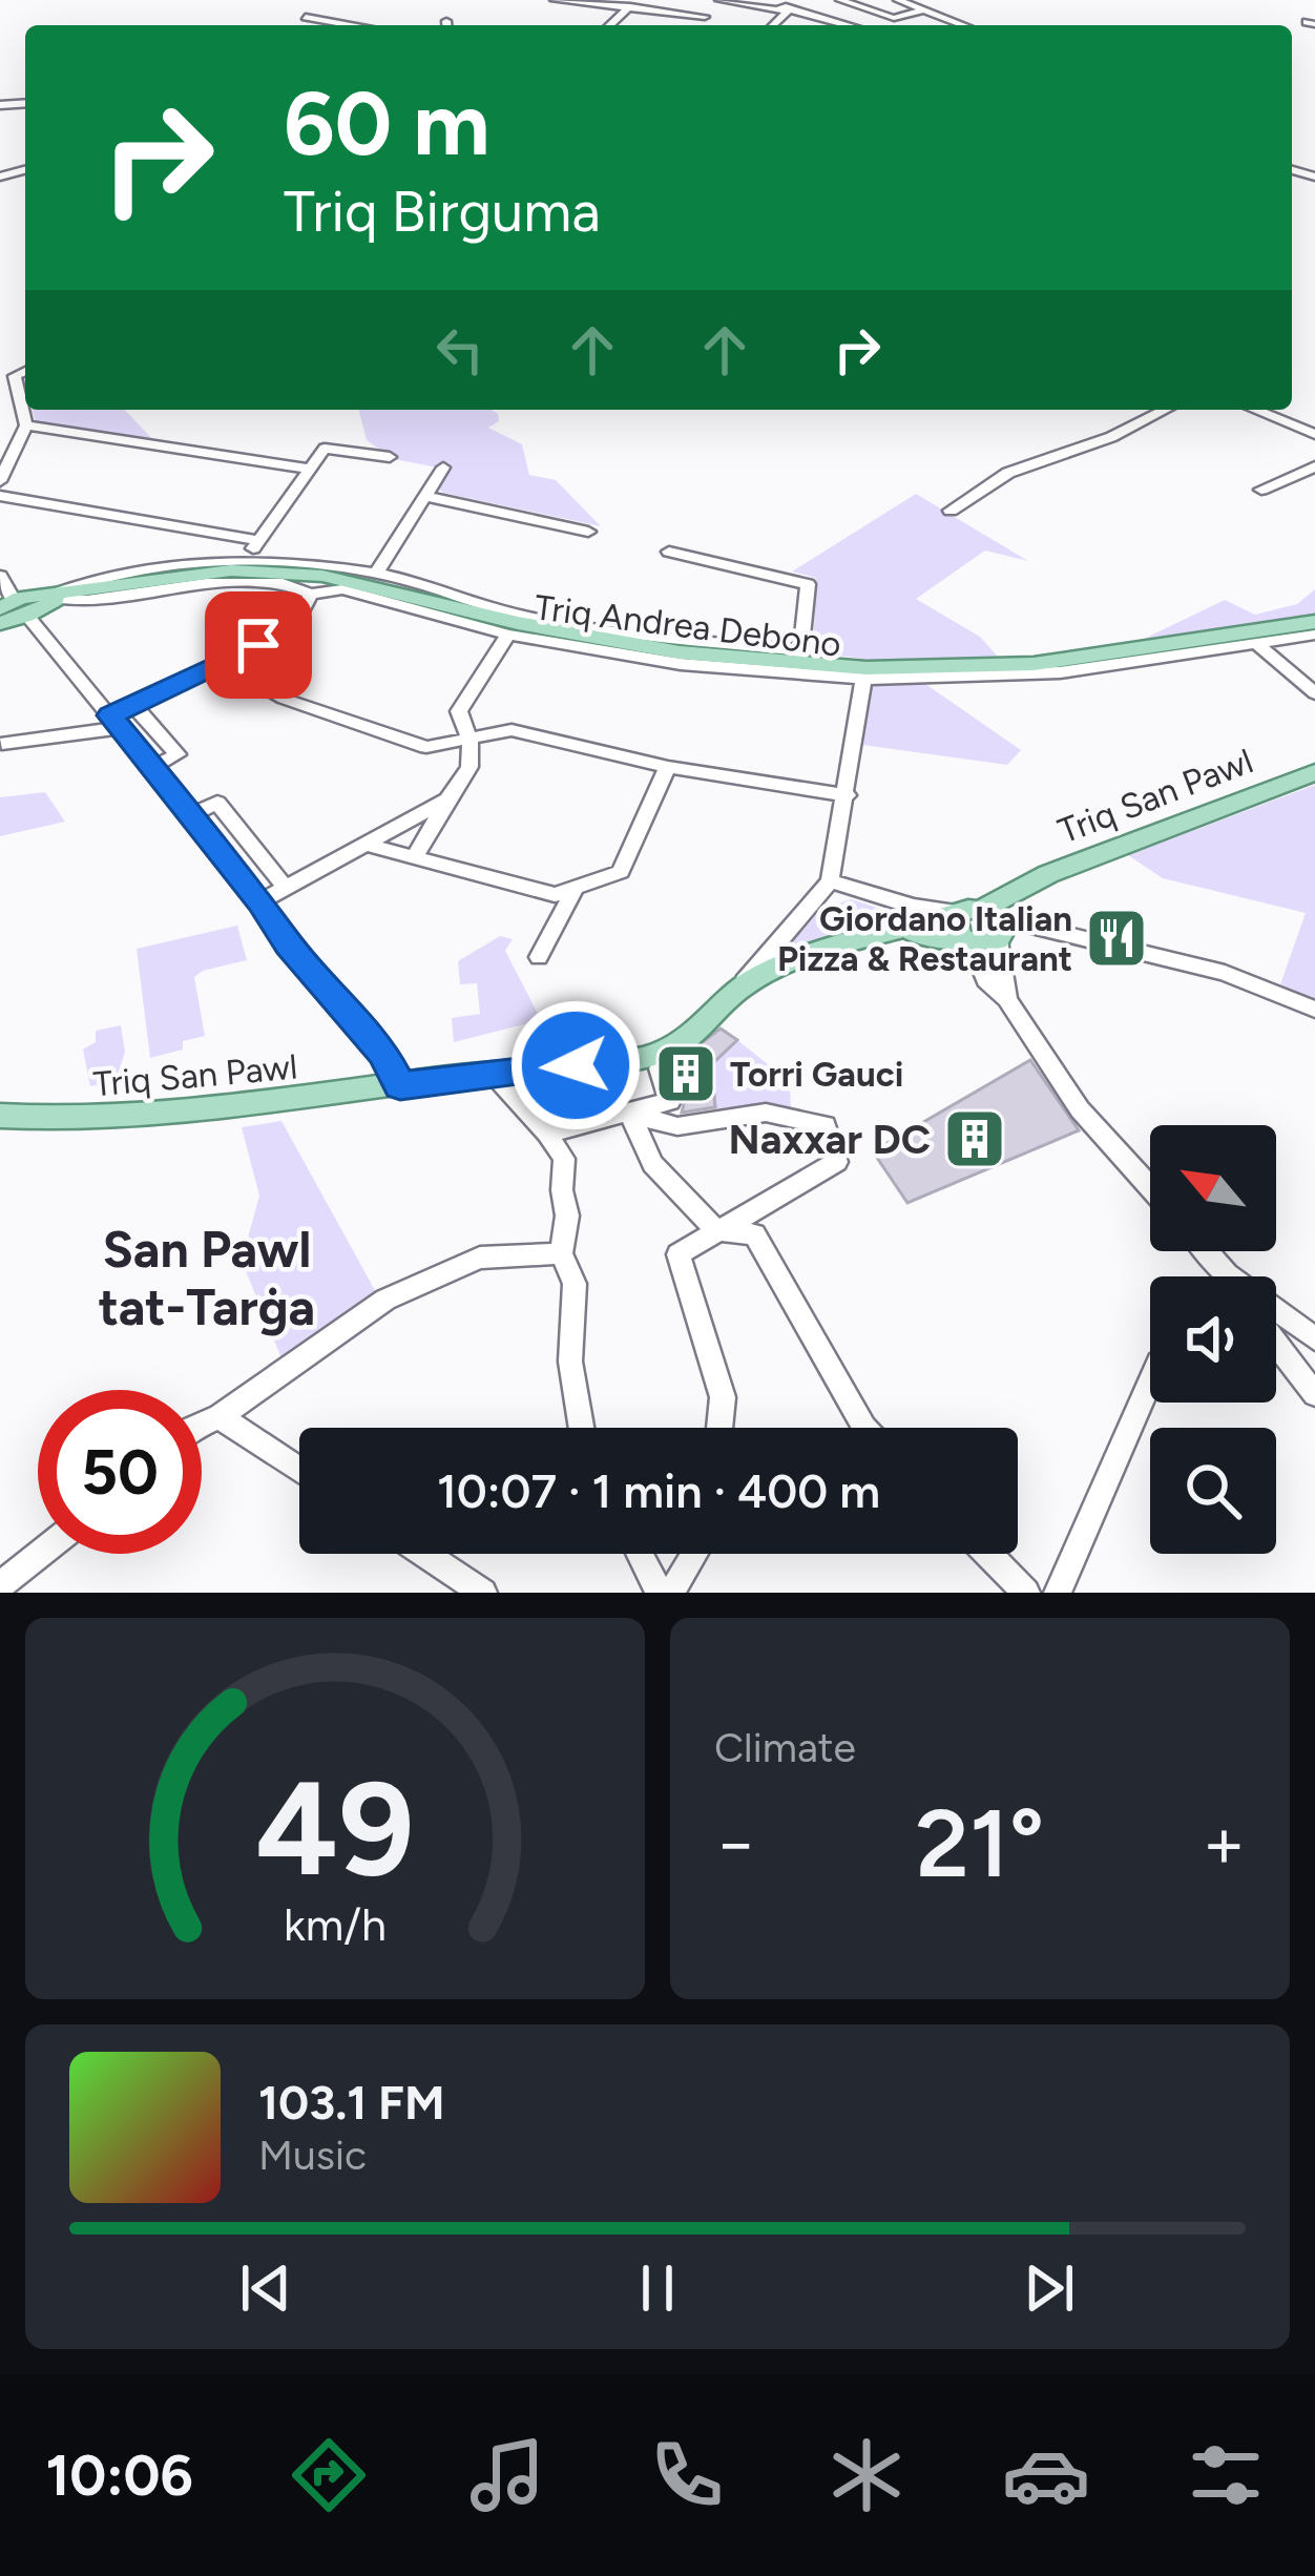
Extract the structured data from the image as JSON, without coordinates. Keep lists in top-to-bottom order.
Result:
{
  "streets": {
    "main road": ["Triq Andrea Debono", "Triq San Pawl"]
  },
  "districts": ["San Pawl tat-Tarġa"],
  "places": {
    "restaurant": ["Giordano Italian Pizza & Restaurant"],
    "building": ["Torri Gauci", "Naxxar DC"]
  },
  "north": "top left",
  "page": {
    "turn": ["60 m", "Triq Birguma"],
    "limit": "50",
    "trip": "10:07 · 1 min · 400 m",
    "tile": "Climate",
    "heat": ["−", "21°", "+"],
    "song": ["103.1 FM", "Music"],
    "tabs": "10:06",
    "gauge": ["49", "km/h"]
  }
}
